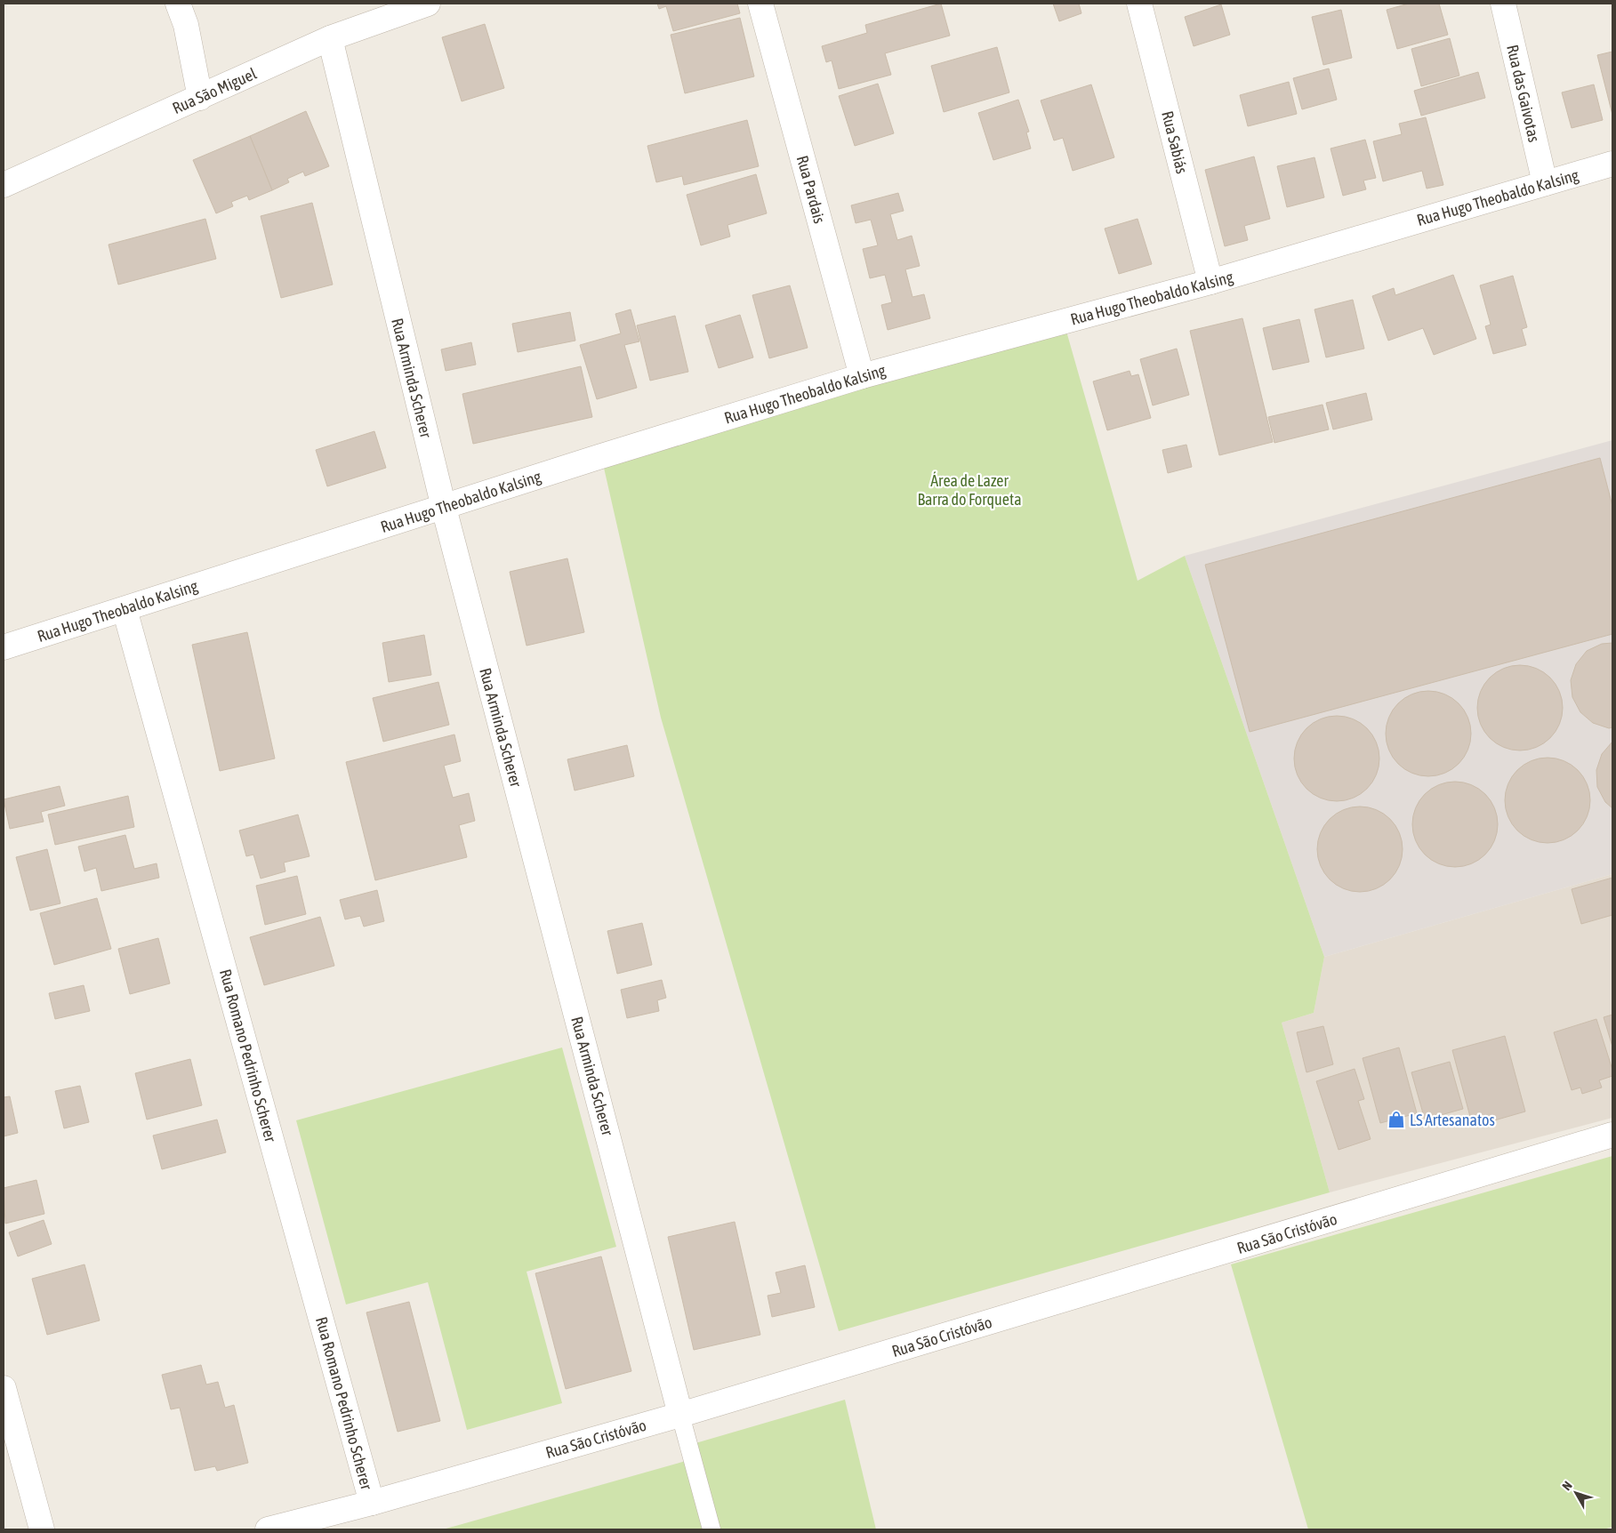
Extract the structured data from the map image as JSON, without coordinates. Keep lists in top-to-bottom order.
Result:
{
  "streets": {
    "street": [
      "Rua São Miguel",
      "Rua das Gaivotas",
      "Rua Sabiás",
      "Rua Pardais",
      "Rua Hugo Theobaldo Kalsing",
      "Rua Arminda Scherer",
      "Rua Romano Pedrinho Scherer",
      "Rua São Cristóvão"
    ]
  },
  "crossings": [
    ["Rua São Miguel", "Rua Arminda Scherer"],
    ["Rua das Gaivotas", "Rua Hugo Theobaldo Kalsing"],
    ["Rua Sabiás", "Rua Hugo Theobaldo Kalsing"],
    ["Rua Pardais", "Rua Hugo Theobaldo Kalsing"],
    ["Rua Hugo Theobaldo Kalsing", "Rua Arminda Scherer"],
    ["Rua Hugo Theobaldo Kalsing", "Rua Romano Pedrinho Scherer"],
    ["Rua Arminda Scherer", "Rua São Cristóvão"],
    ["Rua Romano Pedrinho Scherer", "Rua São Cristóvão"]
  ],
  "parks": ["Área de Lazer Barra do Forqueta"],
  "places": {
    "shop": ["LS Artesanatos"]
  },
  "north": "top left"
}
